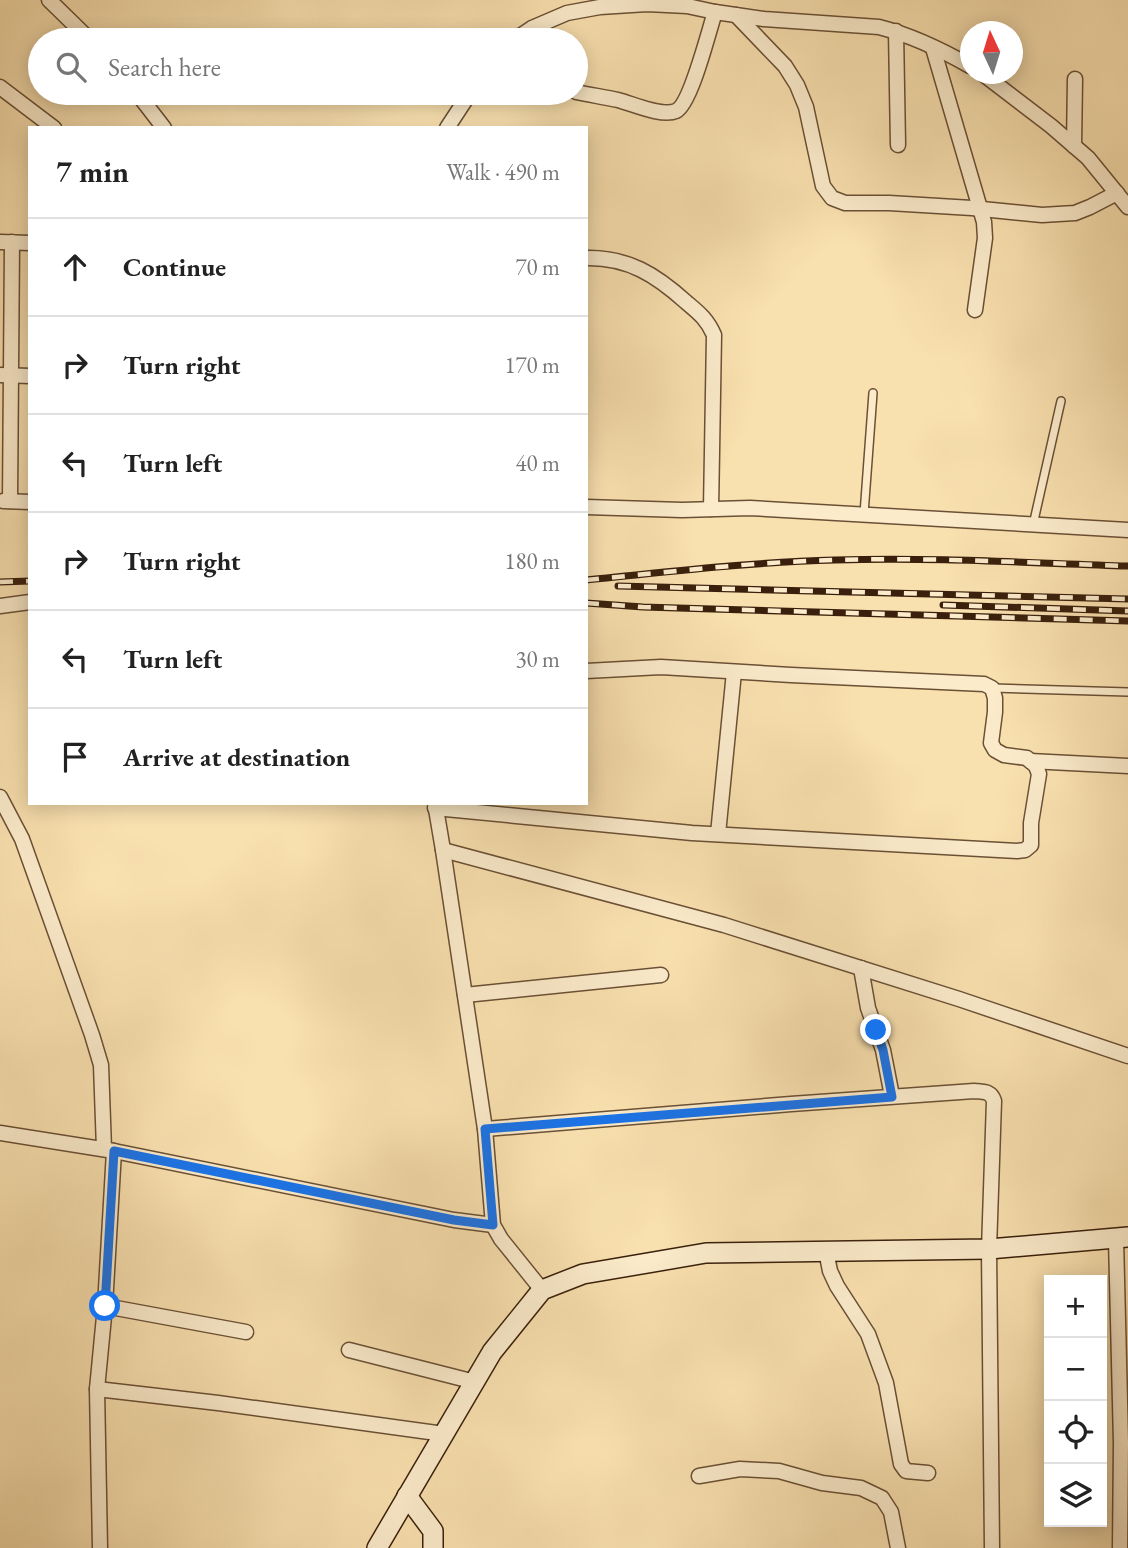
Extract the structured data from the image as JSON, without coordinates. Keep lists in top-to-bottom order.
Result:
{
  "north": "top",
  "page": {
    "search": "Search here",
    "heading": ["7 min", "Walk · 490 m"],
    "list": [
      ["Continue", "70 m"],
      ["Turn right", "170 m"],
      ["Turn left", "40 m"],
      ["Turn right", "180 m"],
      ["Turn left", "30 m"],
      "Arrive at destination"
    ],
    "map_buttons": ["+", "−"]
  }
}
